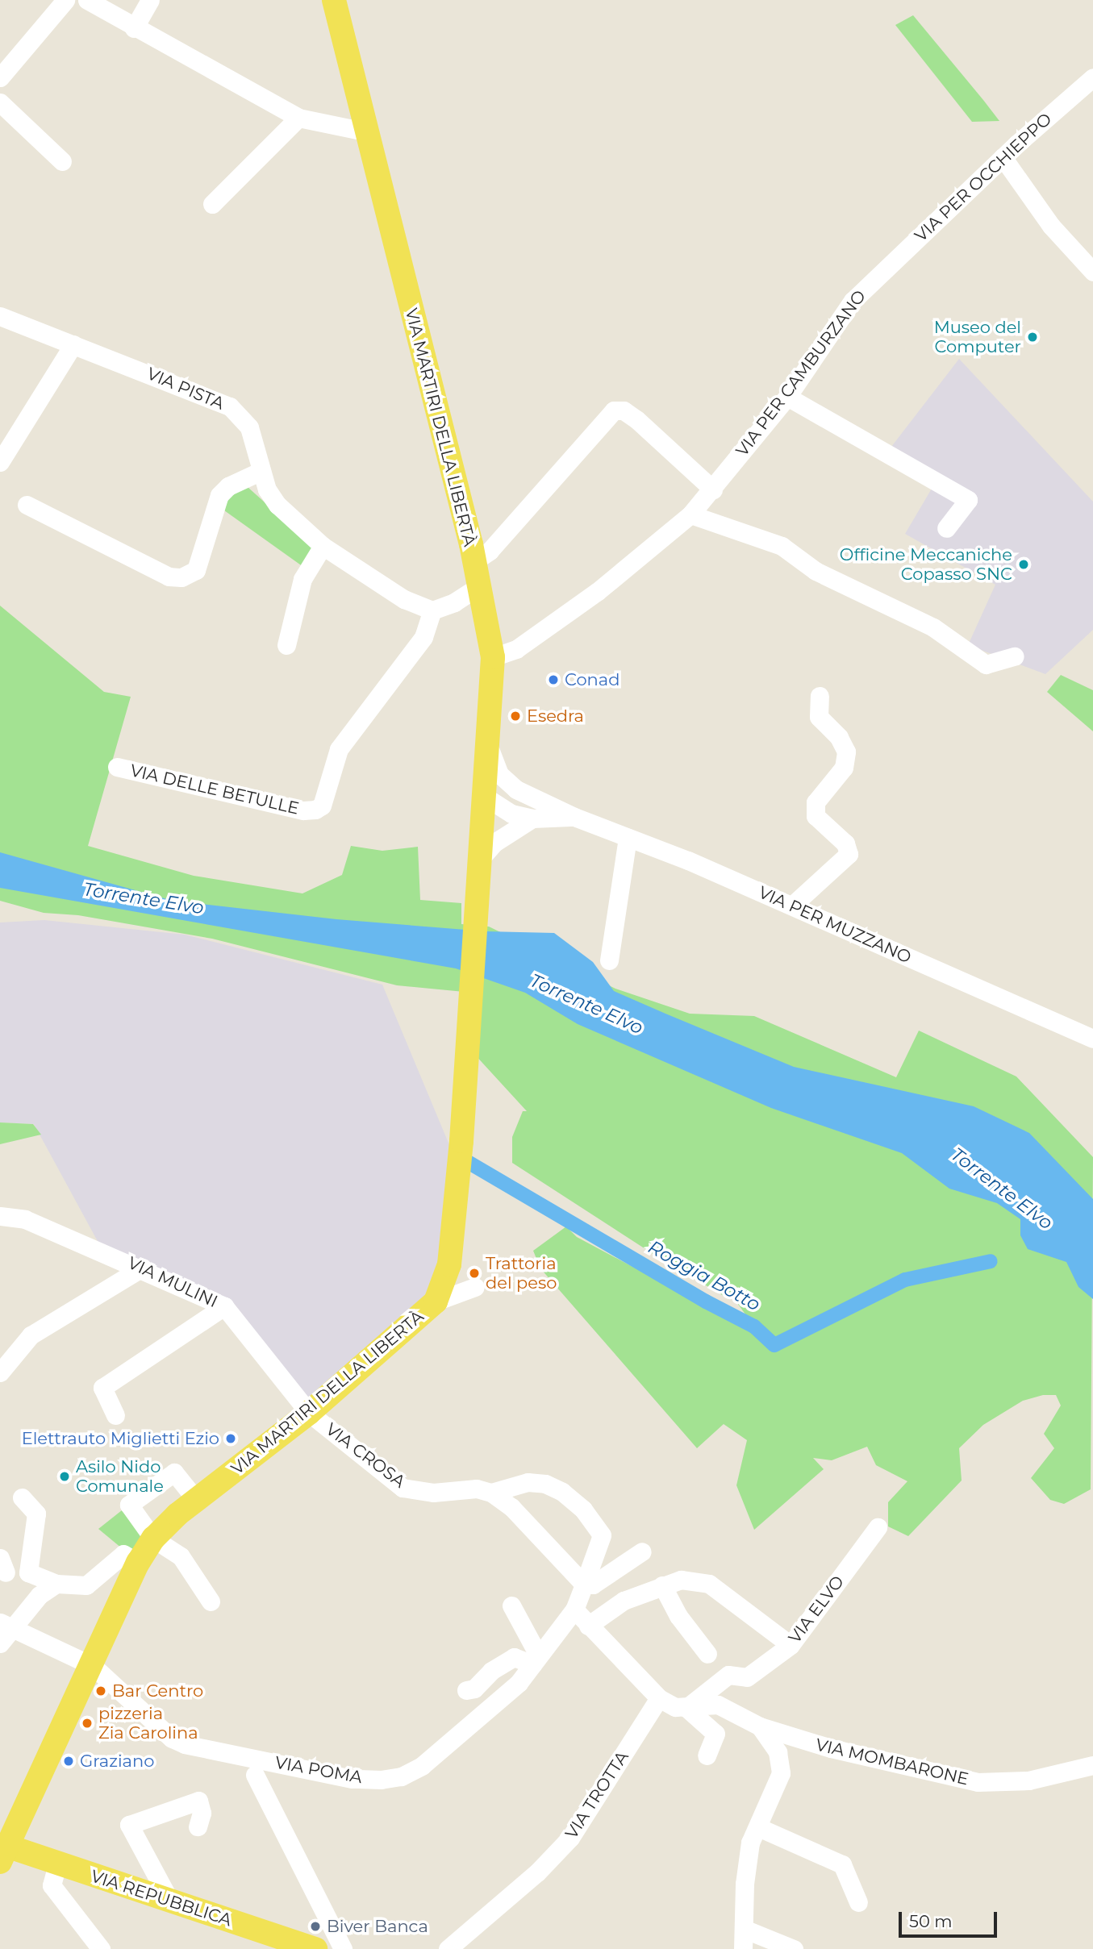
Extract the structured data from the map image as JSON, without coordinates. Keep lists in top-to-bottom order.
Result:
{
  "streets": {
    "main road": ["VIA MARTIRI DELLA LIBERTÀ", "VIA REPUBBLICA"],
    "street": [
      "VIA PER OCCHIEPPO",
      "VIA PER CAMBURZANO",
      "VIA PISTA",
      "VIA DELLE BETULLE",
      "VIA PER MUZZANO",
      "VIA MULINI",
      "VIA CROSA",
      "VIA ELVO",
      "VIA MOMBARONE",
      "VIA POMA",
      "VIA TROTTA"
    ]
  },
  "crossings": [
    ["VIA PER OCCHIEPPO", "VIA PER CAMBURZANO"],
    ["VIA PER CAMBURZANO", "VIA MARTIRI DELLA LIBERTÀ"],
    ["VIA PISTA", "VIA DELLE BETULLE"],
    ["VIA MARTIRI DELLA LIBERTÀ", "VIA PER MUZZANO"],
    ["VIA MARTIRI DELLA LIBERTÀ", "VIA MULINI"],
    ["VIA MARTIRI DELLA LIBERTÀ", "VIA CROSA"],
    ["VIA MARTIRI DELLA LIBERTÀ", "VIA POMA"],
    ["VIA MARTIRI DELLA LIBERTÀ", "VIA REPUBBLICA"],
    ["VIA MULINI", "VIA CROSA"],
    ["VIA CROSA", "VIA POMA"],
    ["VIA ELVO", "VIA MOMBARONE"]
  ],
  "water": ["Torrente Elvo", "Roggia Botto"],
  "places": [
    "Museo del Computer",
    "Officine Meccaniche Copasso SNC",
    "Conad",
    "Esedra",
    "Trattoria del peso",
    "Elettrauto Miglietti Ezio",
    "Asilo Nido Comunale",
    "Bar Centro",
    "pizzeria Zia Carolina",
    "Graziano",
    "Biver Banca"
  ],
  "scale_bar": "50 m"
}
